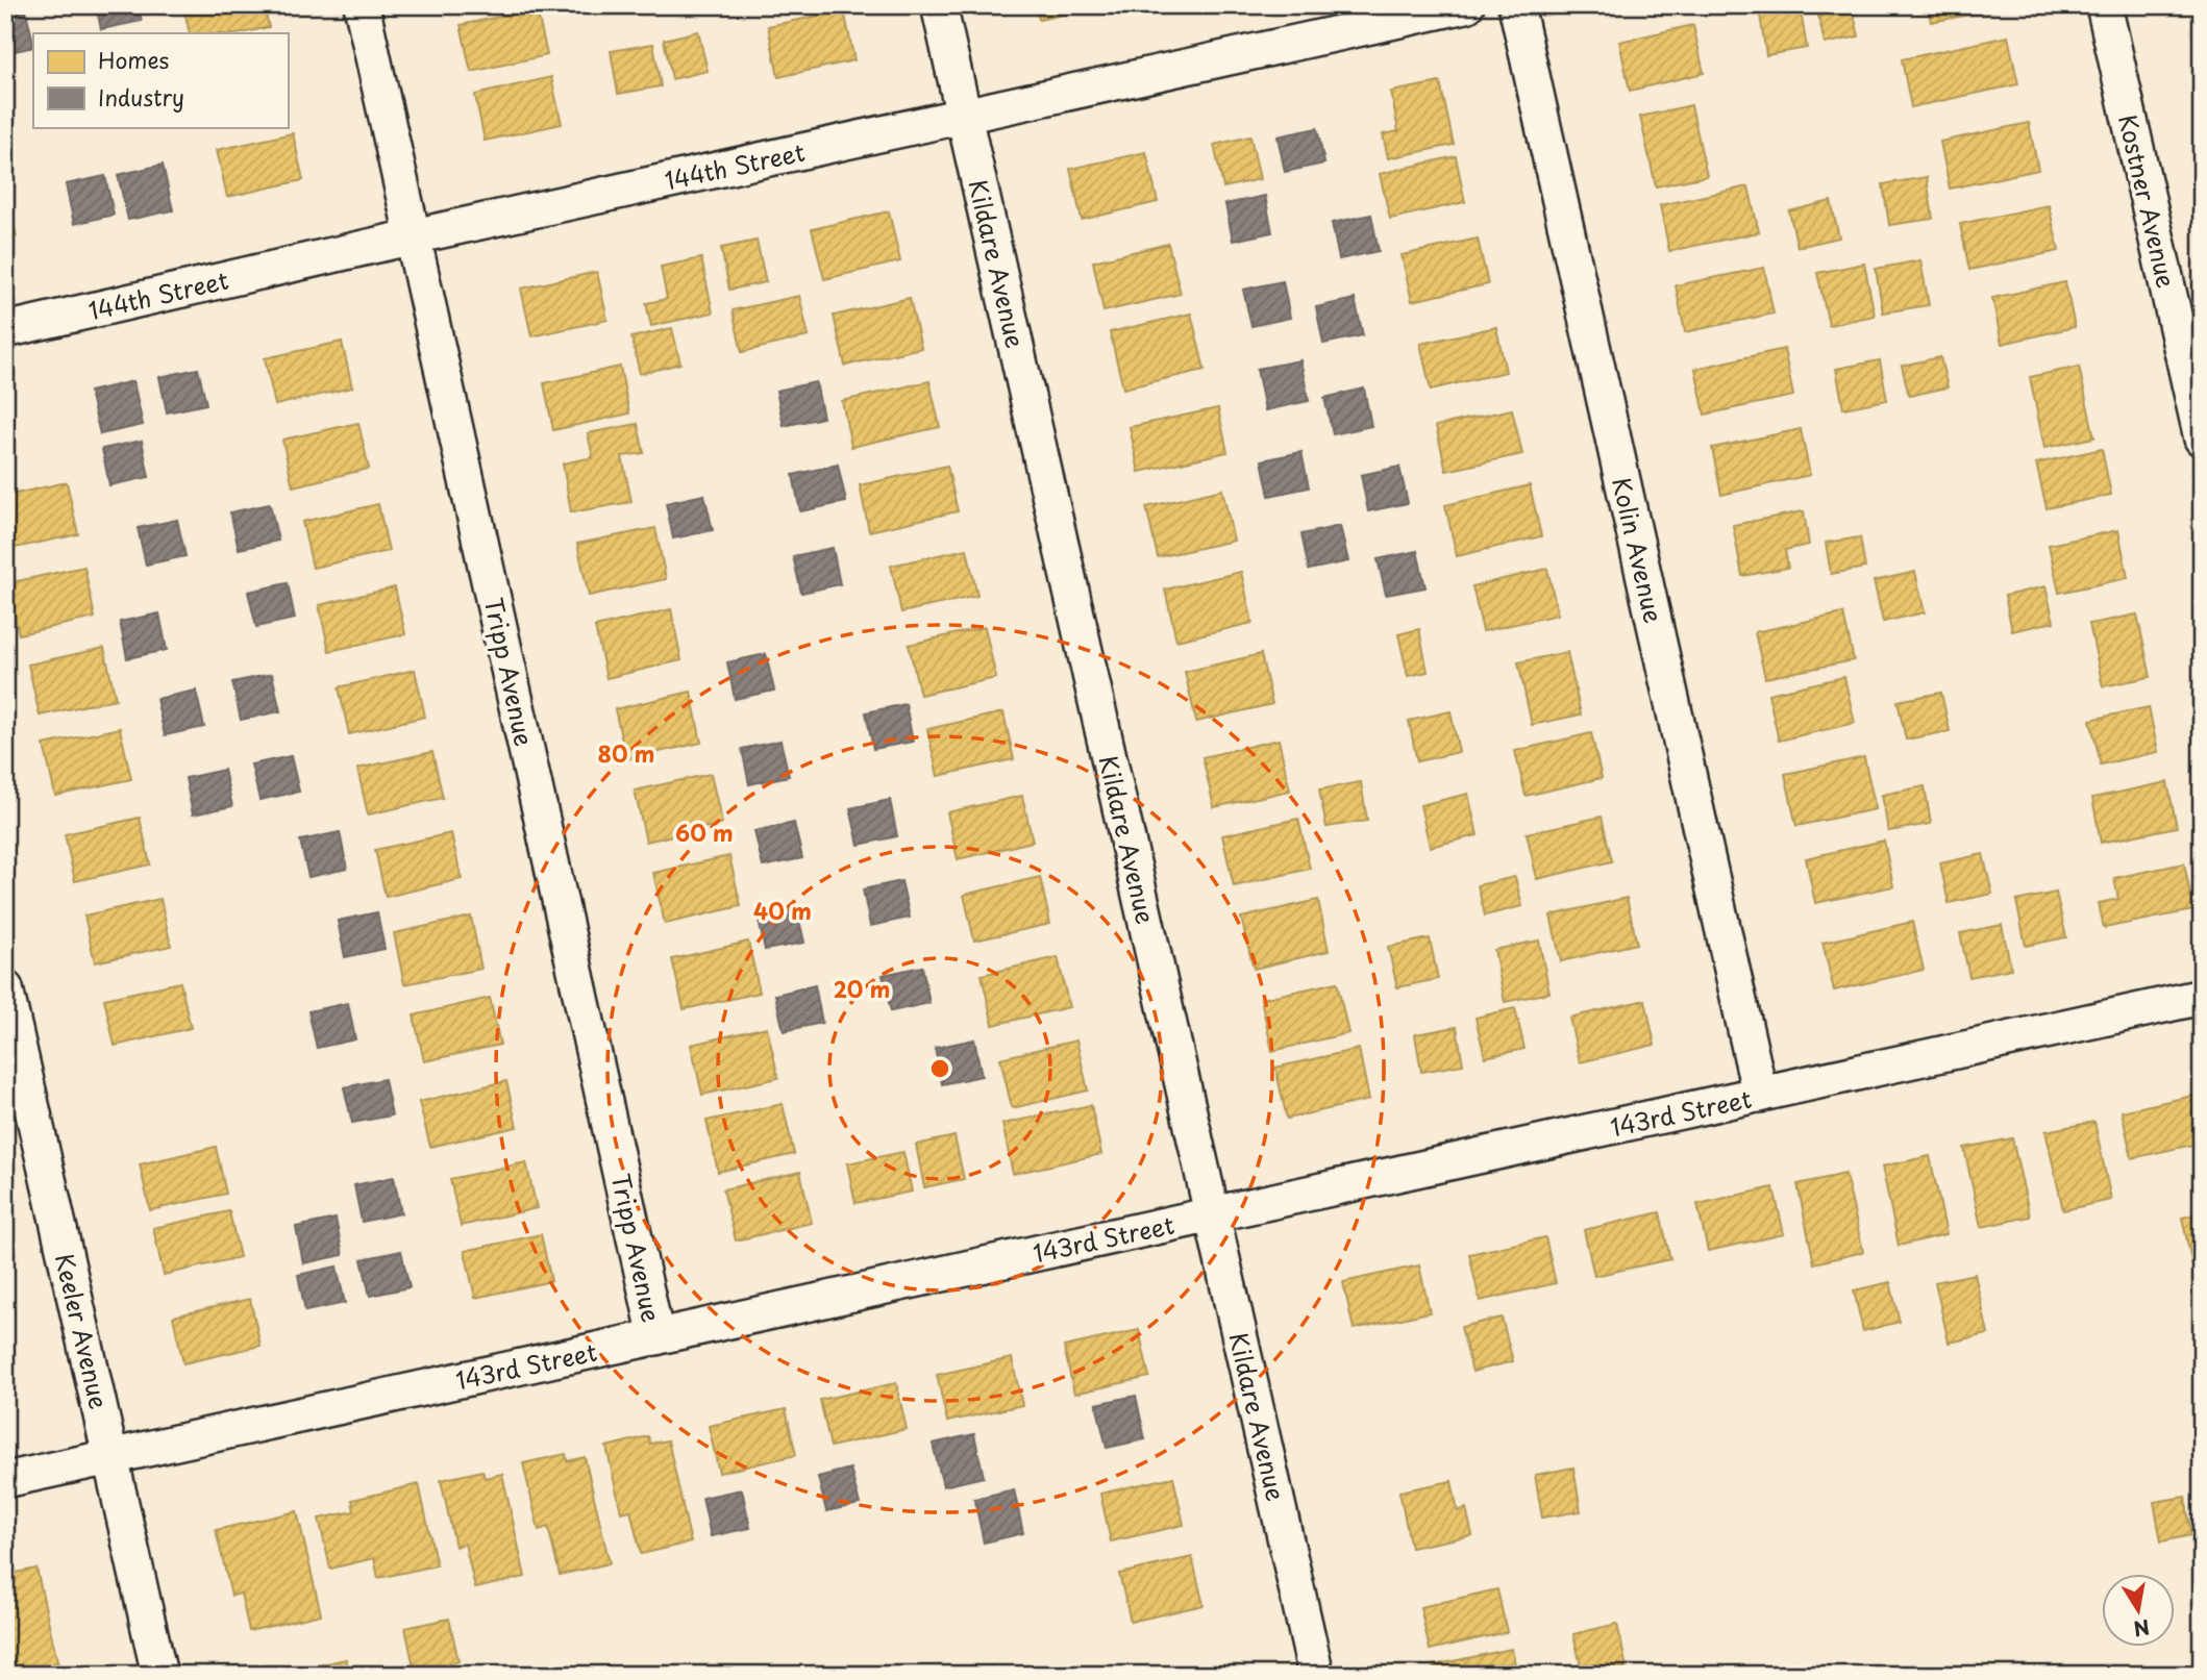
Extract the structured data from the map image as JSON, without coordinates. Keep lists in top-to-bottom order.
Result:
{
  "streets": {
    "street": [
      "144th Street",
      "Kostner Avenue",
      "Kildare Avenue",
      "Kolin Avenue",
      "Tripp Avenue",
      "143rd Street",
      "Keeler Avenue"
    ]
  },
  "crossings": [
    ["144th Street", "Kildare Avenue"],
    ["144th Street", "Tripp Avenue"],
    ["Kildare Avenue", "143rd Street"],
    ["Kolin Avenue", "143rd Street"],
    ["Tripp Avenue", "143rd Street"],
    ["143rd Street", "Keeler Avenue"]
  ],
  "legend": ["Homes", "Industry"],
  "north": "bottom",
  "rings": [
    "80 m",
    "60 m",
    "40 m",
    "20 m"
  ]
}
